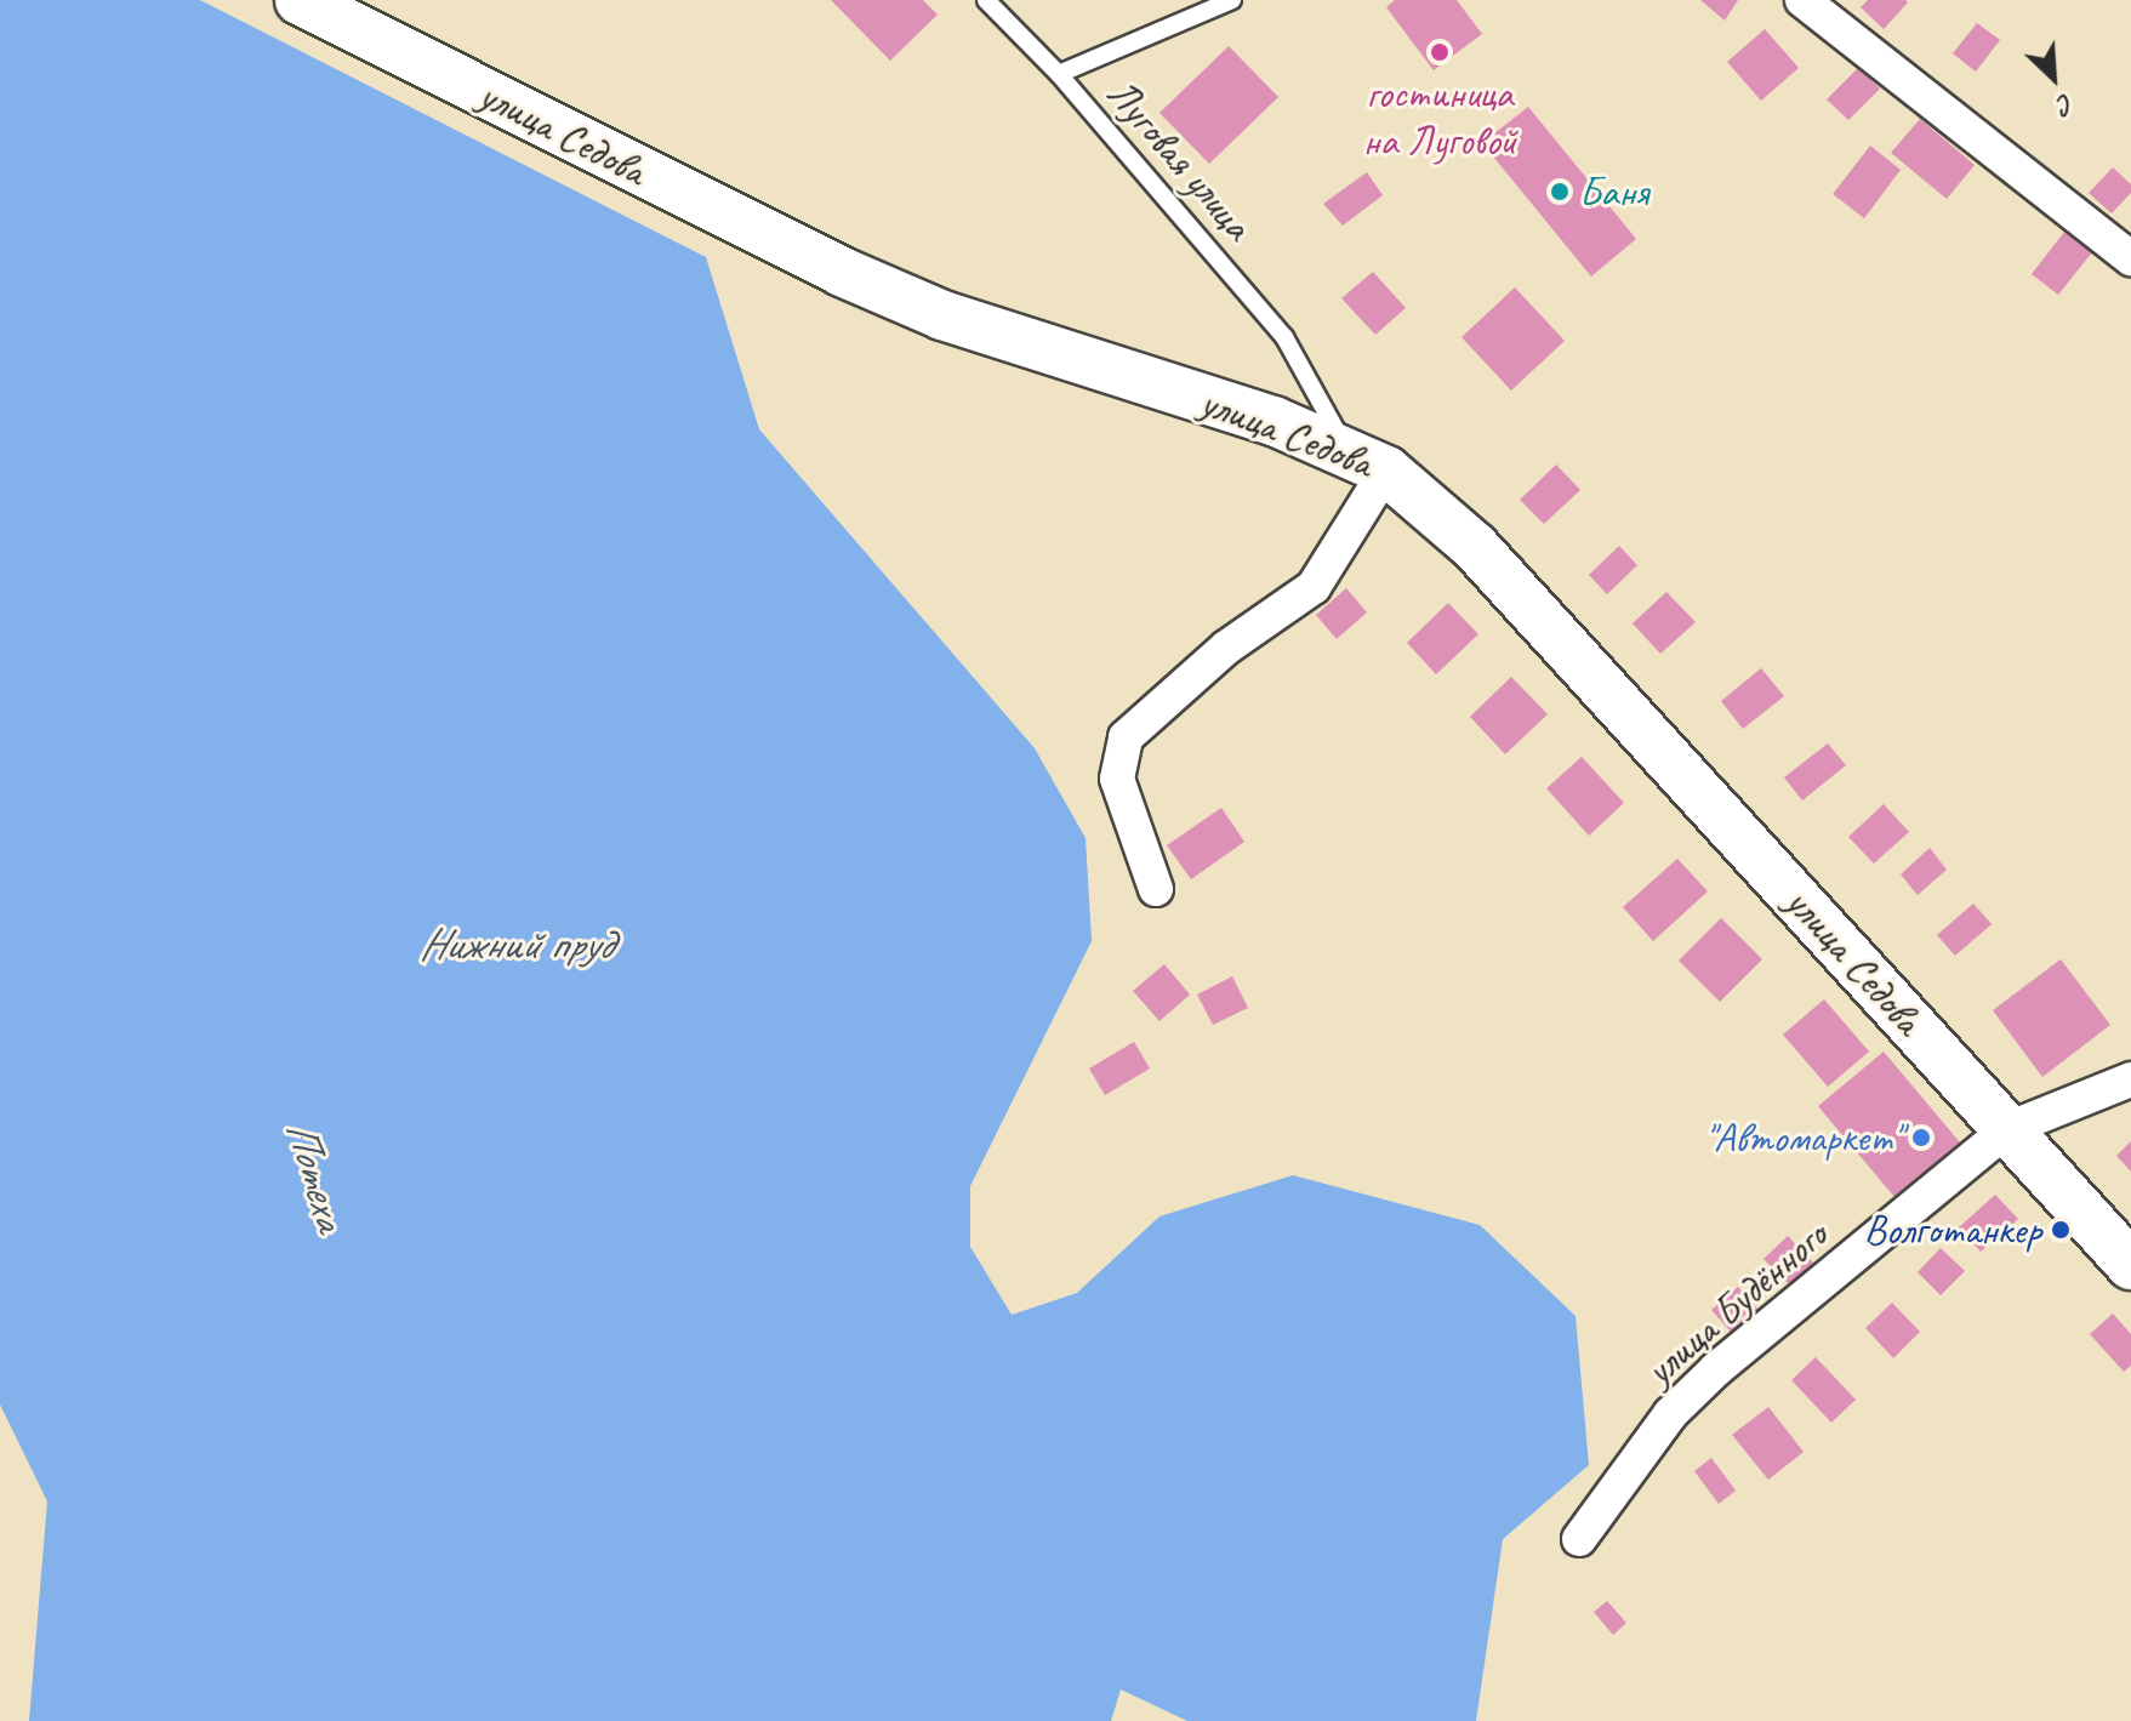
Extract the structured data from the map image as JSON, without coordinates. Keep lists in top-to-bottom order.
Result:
{
  "streets": {
    "main road": ["улица Седова"],
    "street": ["улица Будённого"],
    "lane": ["Луговая улица"]
  },
  "crossings": [
    ["улица Седова", "Луговая улица"],
    ["улица Седова", "улица Будённого"]
  ],
  "water": ["Нижний пруд", "Потеха"],
  "places": [
    "гостиница на Луговой",
    "Баня",
    "\"Автомаркет\"",
    "Волготанкер"
  ],
  "north": "bottom right"
}
